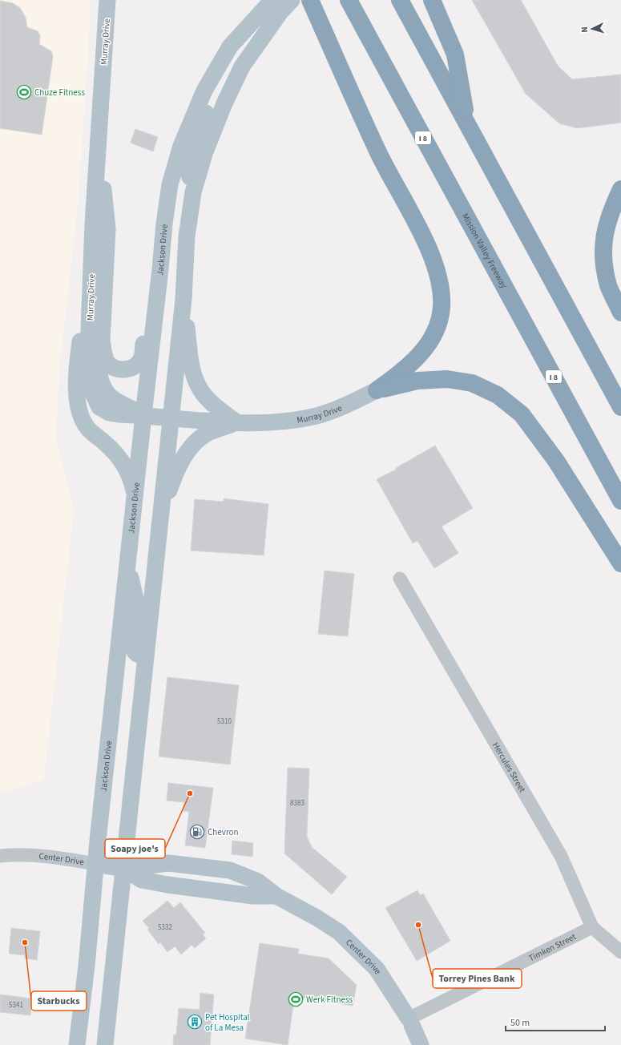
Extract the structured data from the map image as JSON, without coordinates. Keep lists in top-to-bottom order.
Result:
{
  "streets": {
    "highway": ["I 8", "Mission Valley Freeway"],
    "main road": ["Murray Drive", "Jackson Drive", "Center Drive"],
    "street": ["Hercules Street", "Timken Street"]
  },
  "crossings": [
    ["Murray Drive", "Jackson Drive"],
    ["Jackson Drive", "Center Drive"],
    ["Hercules Street", "Timken Street"],
    ["Center Drive", "Timken Street"]
  ],
  "places": {
    "sports": ["Chuze Fitness", "Werk Fitness"],
    "other": ["Soapy joe's", "Torrey Pines Bank", "Starbucks"],
    "fuel station": ["Chevron"],
    "building": ["Pet Hospital of La Mesa"]
  },
  "house_numbers": [
    "5310",
    "8383",
    "5332",
    "5341"
  ],
  "scale_bar": "50 m",
  "north": "left"
}
